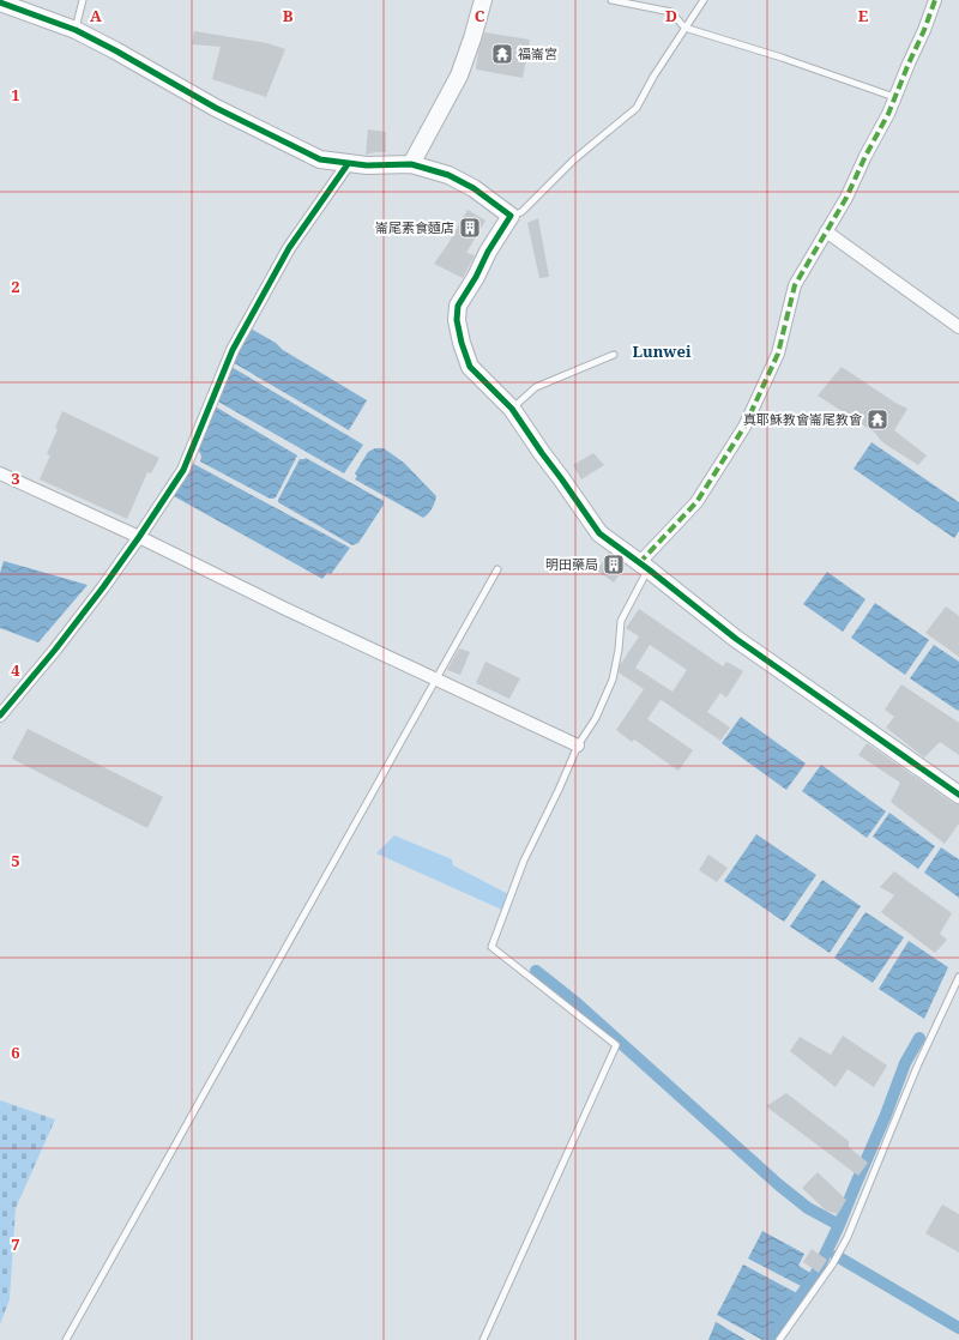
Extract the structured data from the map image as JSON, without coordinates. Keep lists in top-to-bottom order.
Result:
{
  "districts": ["Lunwei"],
  "places": {
    "temple": ["福崙宮", "真耶穌教會崙尾教會"],
    "building": ["崙尾素食麵店", "明田藥局"]
  },
  "grid": {
    "columns": [
      "A",
      "B",
      "C",
      "D",
      "E"
    ],
    "rows": [
      "1",
      "2",
      "3",
      "4",
      "5",
      "6",
      "7"
    ]
  }
}
